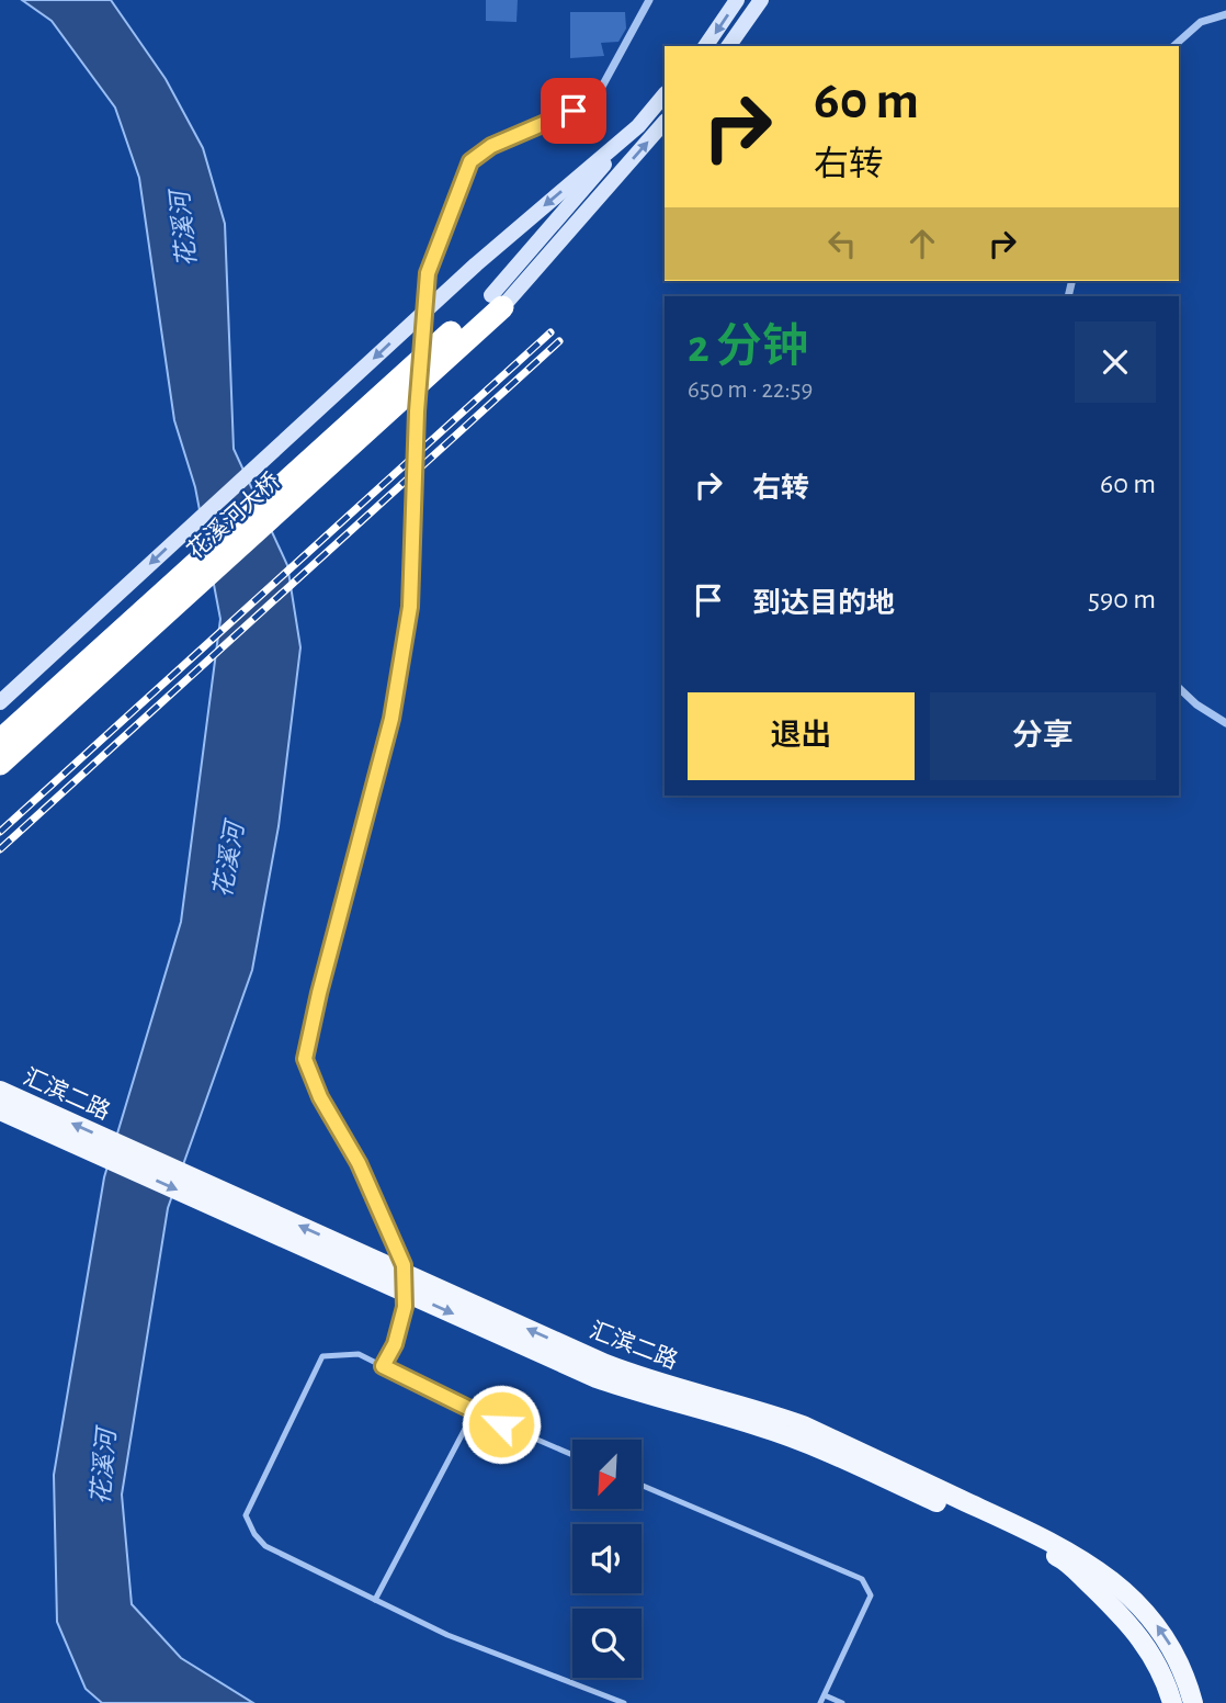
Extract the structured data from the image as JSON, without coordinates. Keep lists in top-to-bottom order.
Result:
{
  "streets": {
    "highway": ["花溪河大桥"],
    "main road": ["汇滨二路"]
  },
  "water": ["花溪河"],
  "north": "bottom left",
  "page": {
    "turn": ["60 m", "右转"],
    "heading": ["2 分钟", "650 m · 22:59"],
    "list": [
      {
        "name": "右转",
        "value": "60 m"
      },
      {
        "name": "到达目的地",
        "value": "590 m"
      }
    ],
    "buttons": ["退出", "分享"]
  }
}
